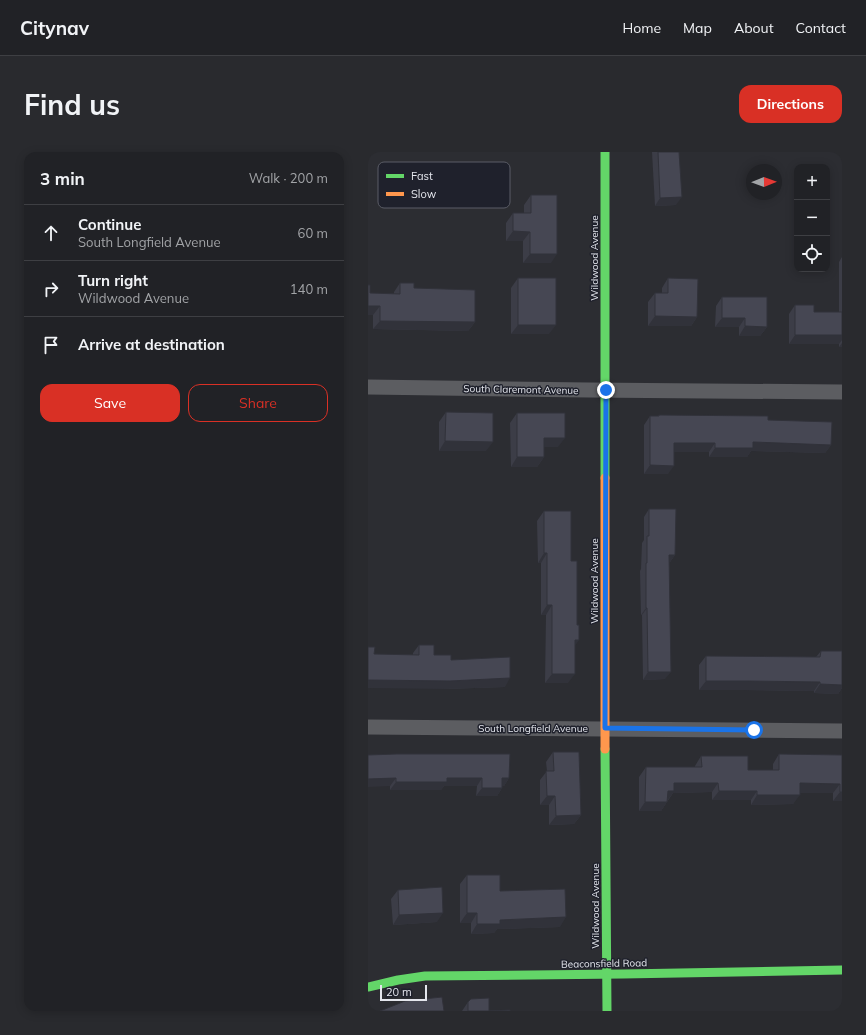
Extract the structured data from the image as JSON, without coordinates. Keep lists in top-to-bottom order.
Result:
{
  "streets": {
    "street": [
      "Wildwood Avenue",
      "South Claremont Avenue",
      "South Longfield Avenue",
      "Beaconsfield Road"
    ]
  },
  "crossings": [
    ["Wildwood Avenue", "South Claremont Avenue"],
    ["Wildwood Avenue", "South Longfield Avenue"],
    ["Wildwood Avenue", "Beaconsfield Road"]
  ],
  "legend": ["Fast", "Slow"],
  "scale_bar": "20 m",
  "north": "right",
  "page": {
    "header": "Citynav",
    "nav": [
      "Home",
      "Map",
      "About",
      "Contact"
    ],
    "buttons": [
      "Directions",
      ["Save", "Share"]
    ],
    "title": "Find us",
    "heading": ["3 min", "Walk · 200 m"],
    "map_buttons": ["+", "−"],
    "list": [
      ["Continue", "South Longfield Avenue", "60 m"],
      ["Turn right", "Wildwood Avenue", "140 m"],
      "Arrive at destination"
    ],
    "scale": "20 m"
  }
}
